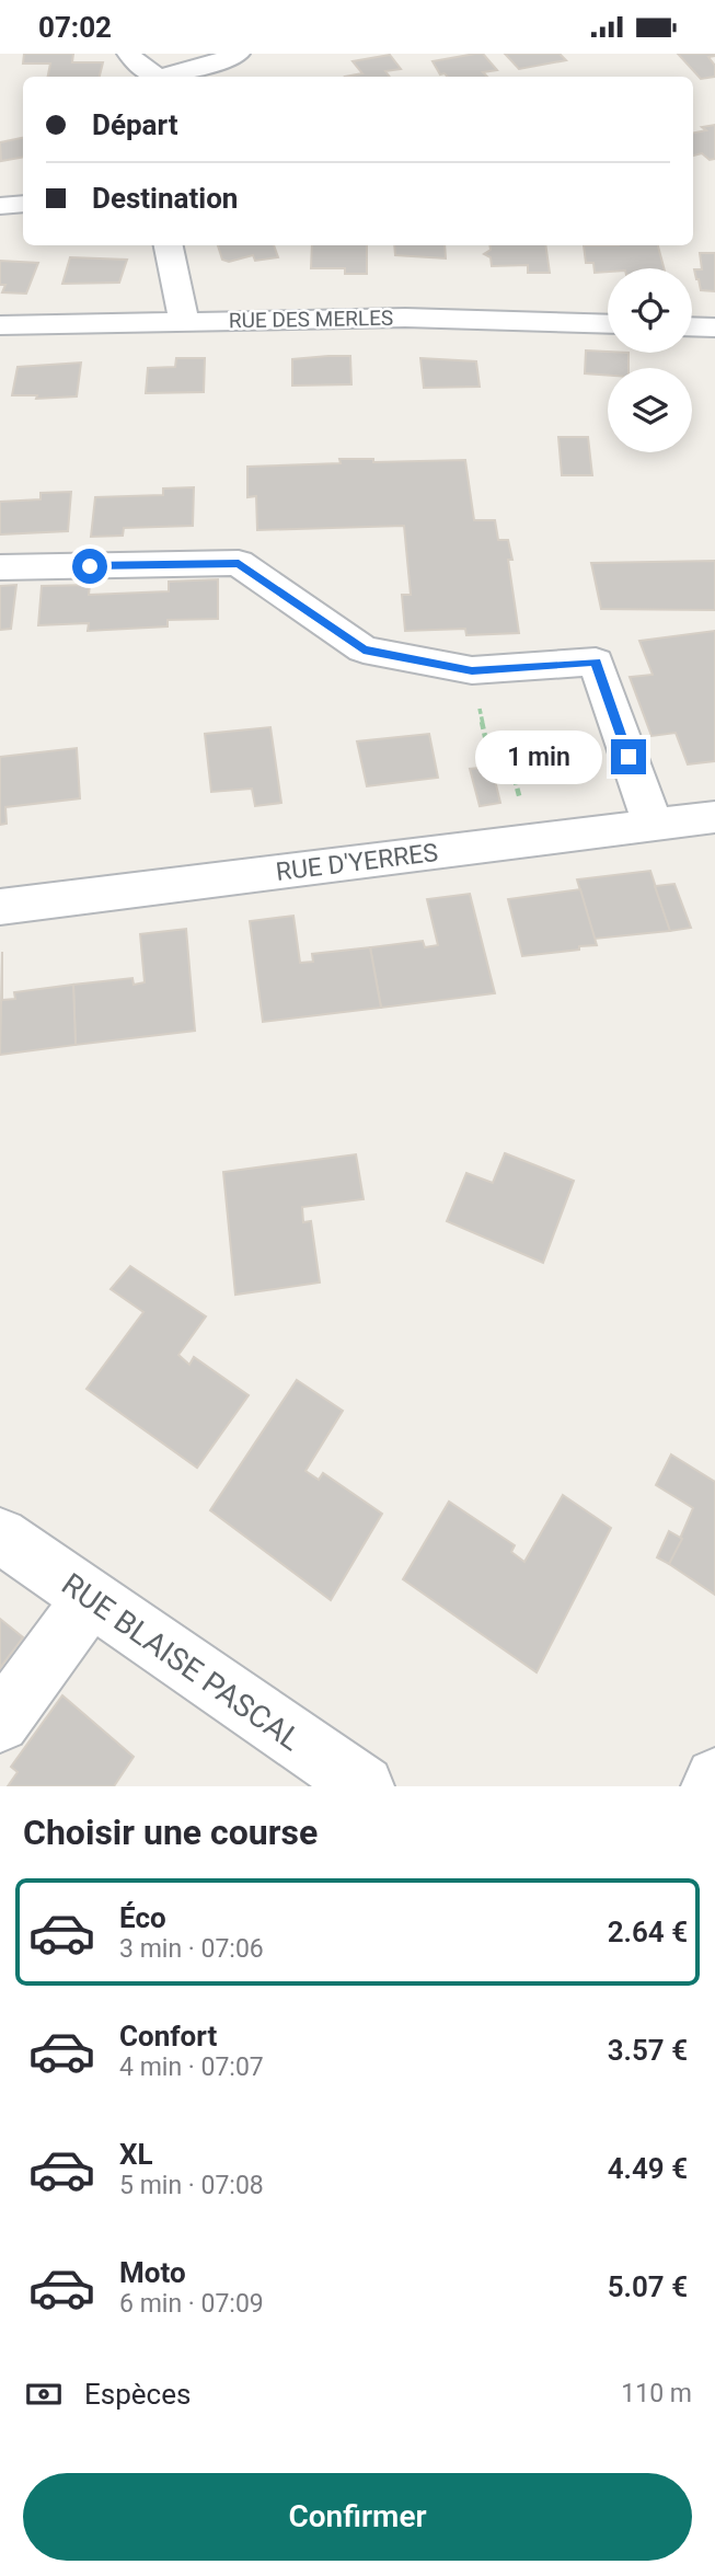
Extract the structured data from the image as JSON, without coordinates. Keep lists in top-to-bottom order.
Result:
{
  "streets": {
    "street": ["RUE DES MERLES", "RUE D'YERRES", "RUE BLAISE PASCAL"]
  },
  "page": {
    "status": "07:02",
    "banner": ["Départ", "Destination"],
    "bubble": "1 min",
    "heading": "Choisir une course",
    "list": [
      {
        "name": "Éco",
        "note": "3 min · 07:06",
        "value": "2.64 €"
      },
      {
        "name": "Confort",
        "note": "4 min · 07:07",
        "value": "3.57 €"
      },
      {
        "name": "XL",
        "note": "5 min · 07:08",
        "value": "4.49 €"
      },
      {
        "name": "Moto",
        "note": "6 min · 07:09",
        "value": "5.07 €"
      }
    ],
    "pay": ["Espèces", "110 m"],
    "buttons": "Confirmer"
  }
}
